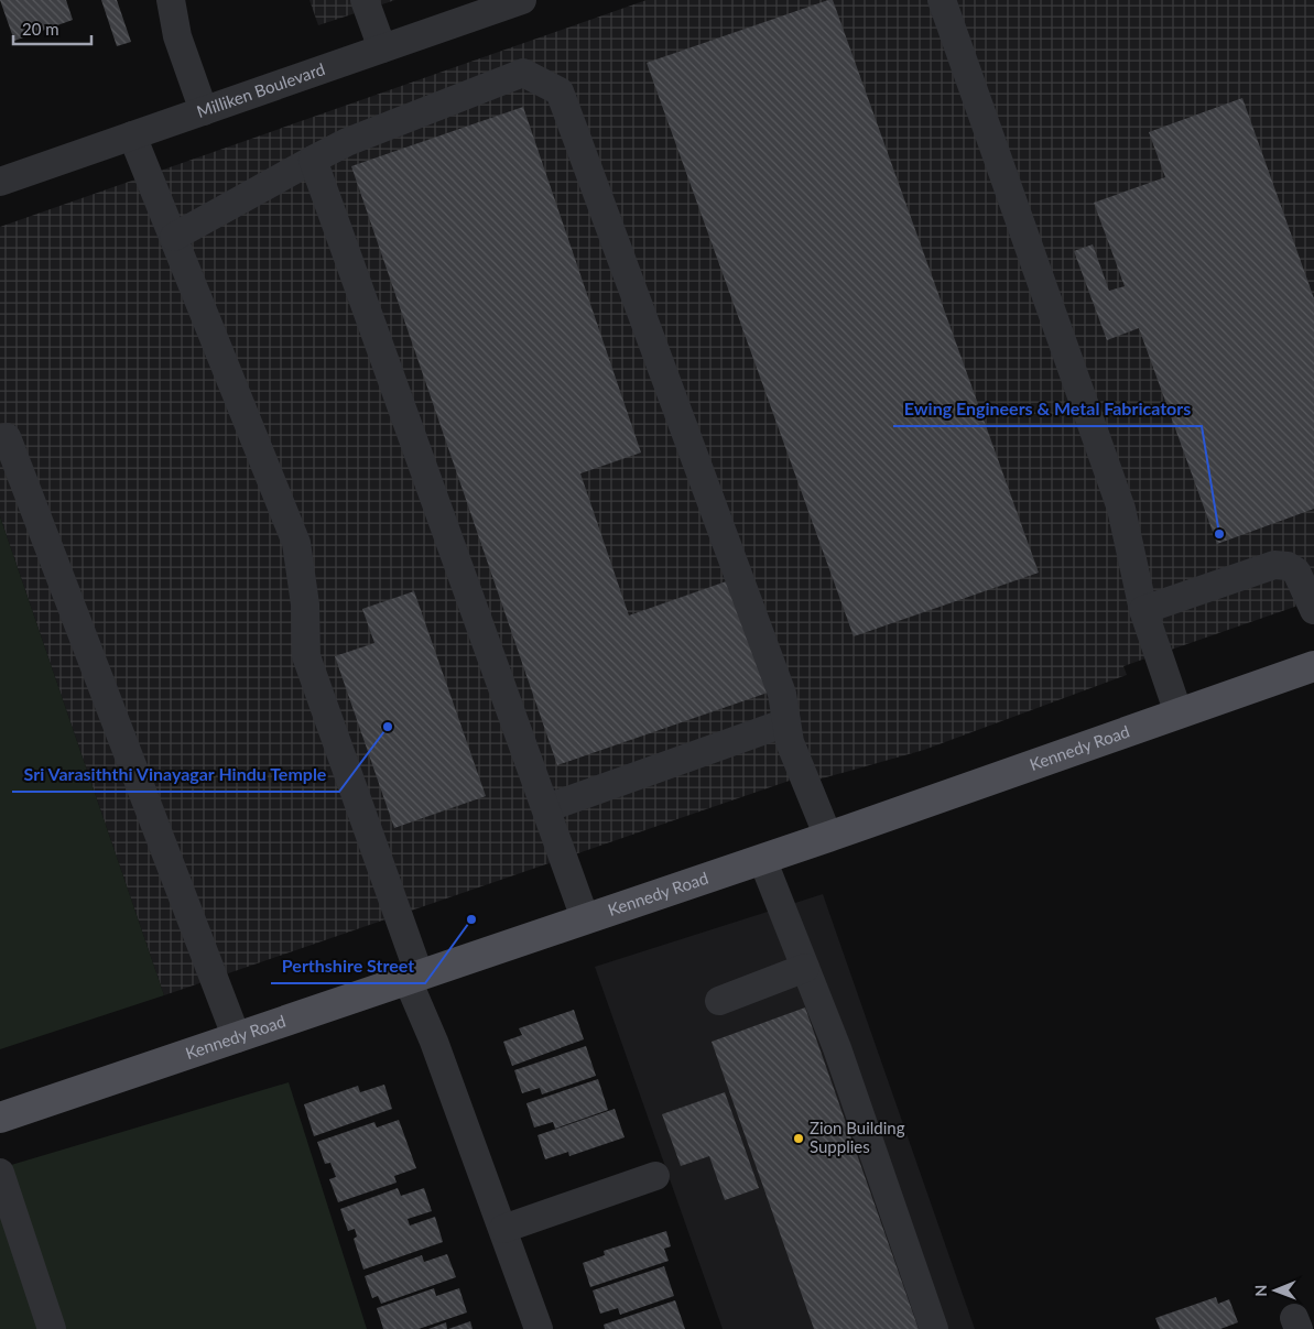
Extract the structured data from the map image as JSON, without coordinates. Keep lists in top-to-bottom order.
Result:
{
  "streets": {
    "main road": ["Kennedy Road"],
    "street": ["Milliken Boulevard"]
  },
  "places": [
    "Ewing Engineers & Metal Fabricators",
    "Sri Varasiththi Vinayagar Hindu Temple",
    "Perthshire Street",
    "Zion Building Supplies"
  ],
  "scale_bar": "20 m",
  "north": "left"
}
